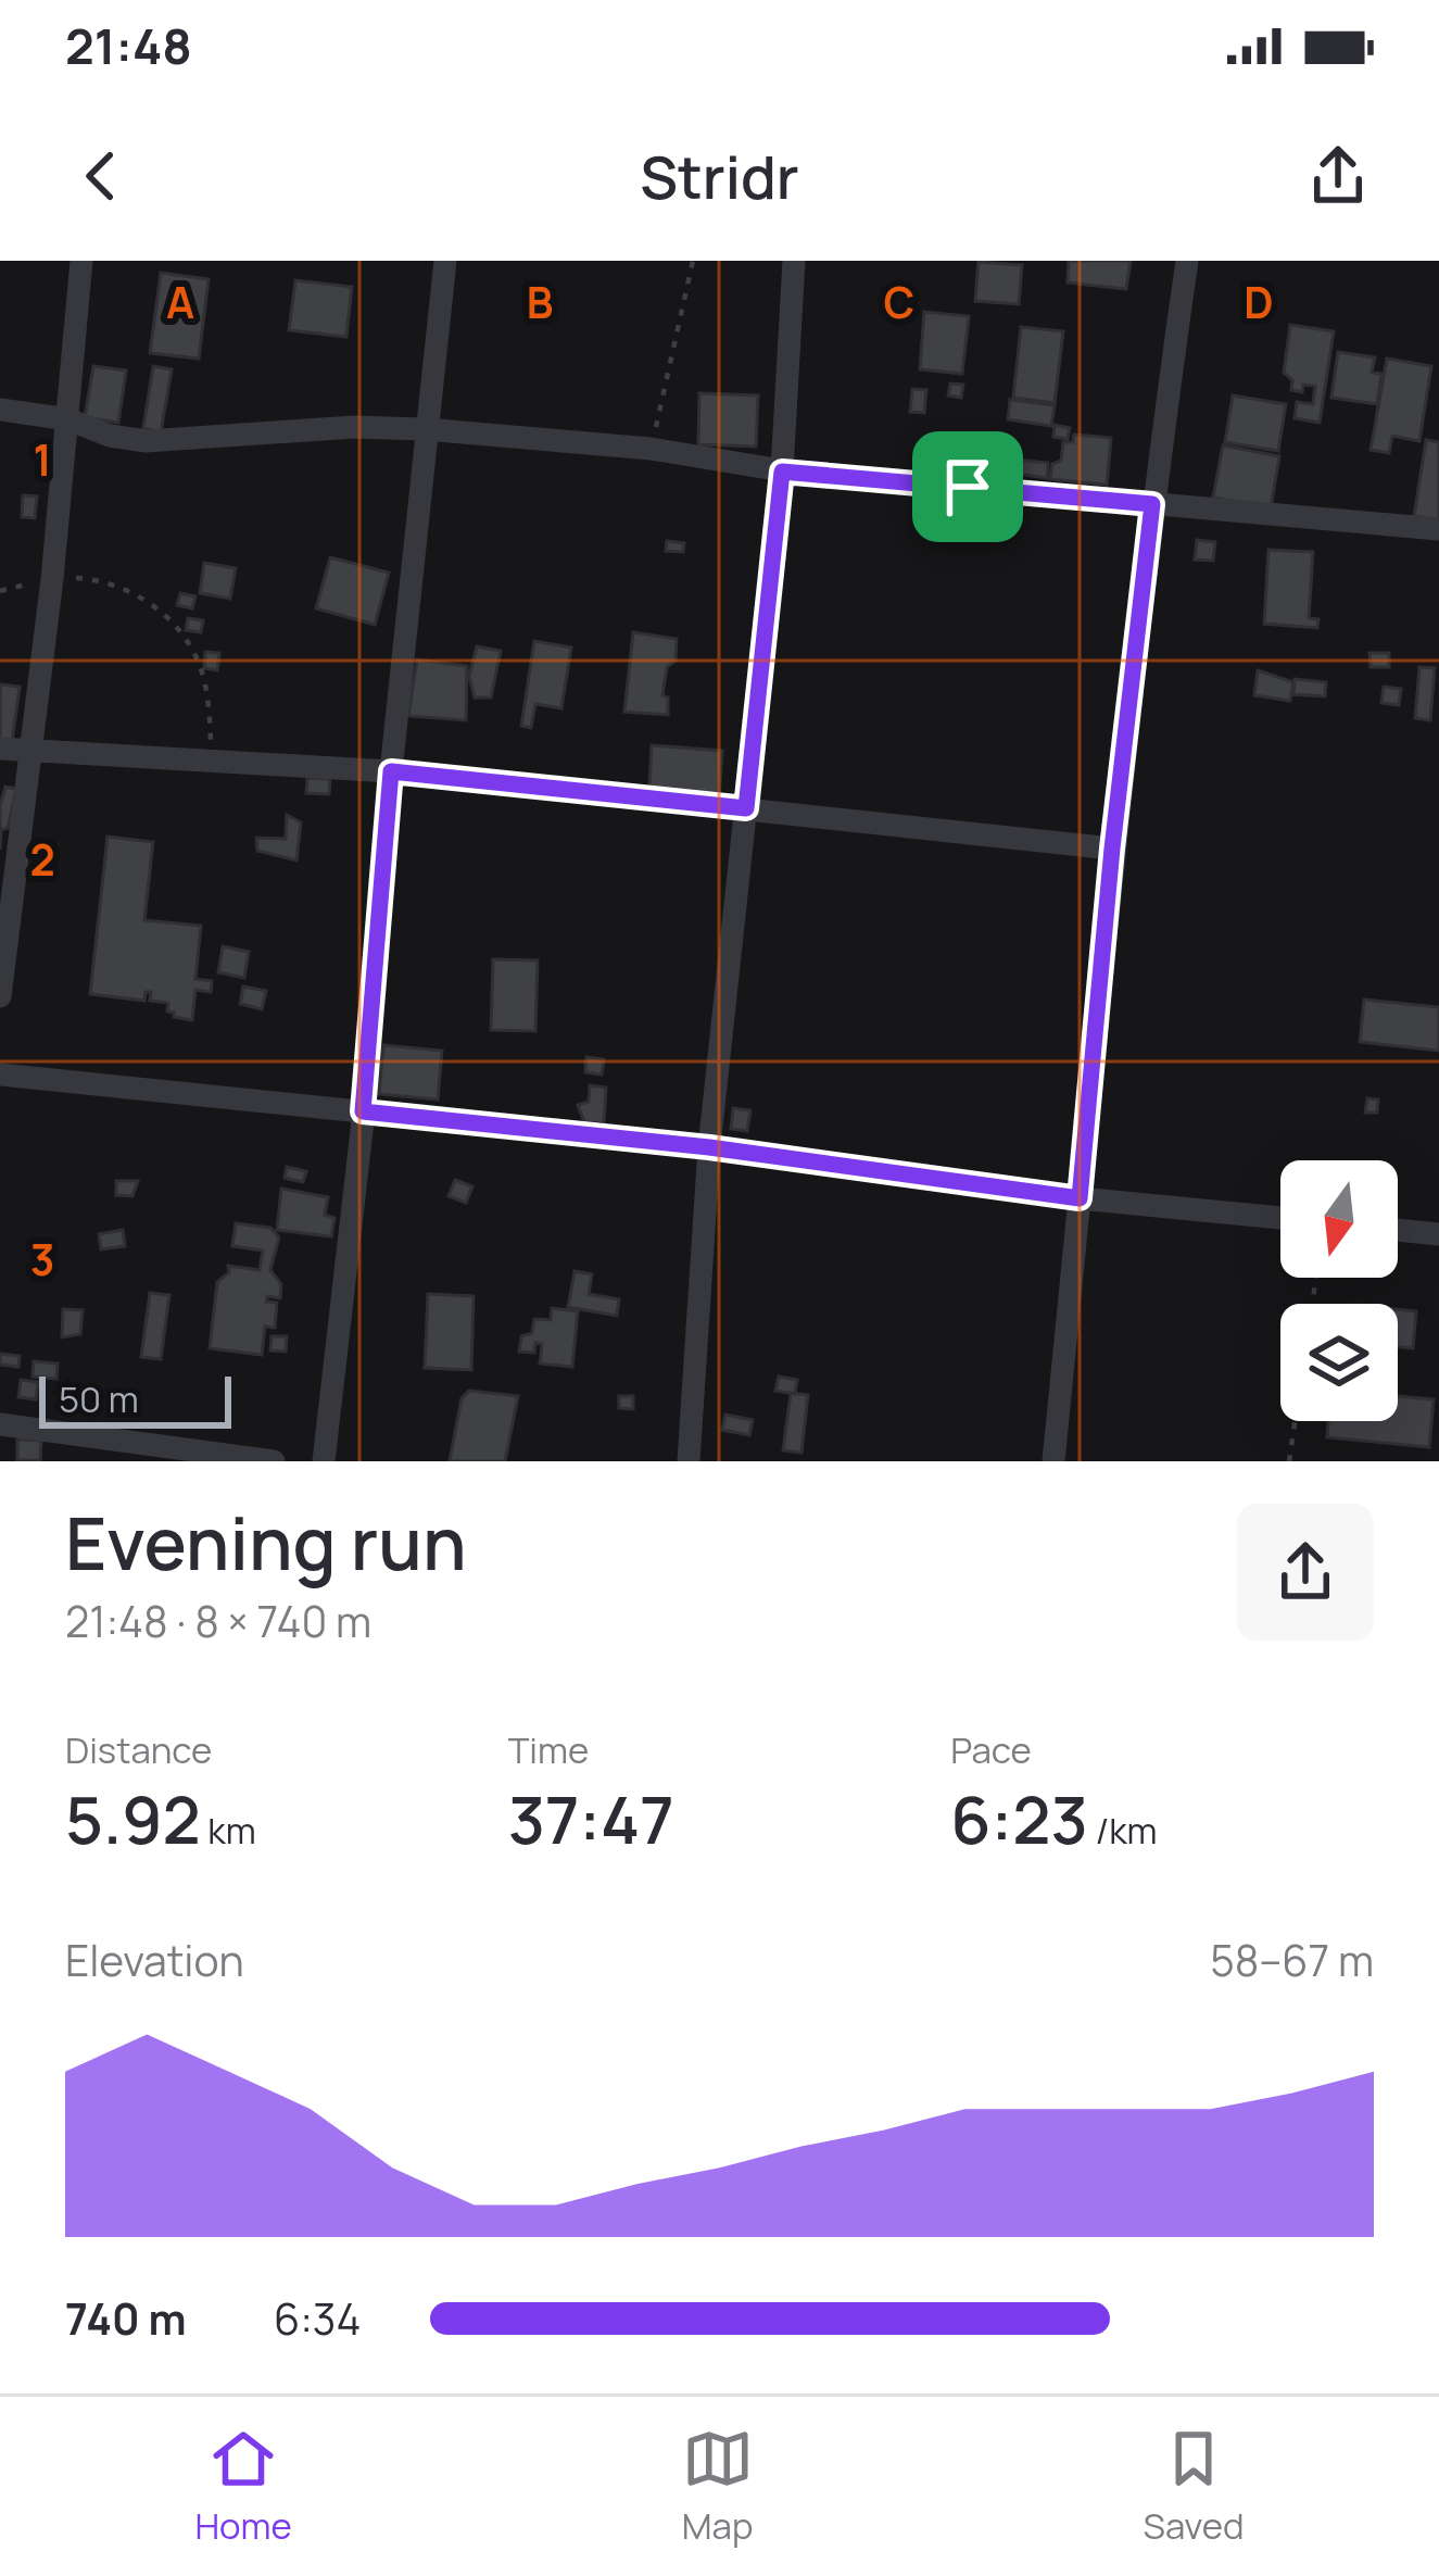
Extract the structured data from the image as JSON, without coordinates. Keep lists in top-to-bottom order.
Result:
{
  "scale_bar": "50 m",
  "north": "bottom",
  "page": {
    "status": "21:48",
    "header": "Stridr",
    "scale": "50 m",
    "heading": ["Evening run", "21:48 · 8 × 740 m"],
    "stats": [
      ["Distance", "5.92 km"],
      ["Time", "37:47"],
      ["Pace", "6:23 /km"]
    ],
    "chart": ["Elevation", "58–67 m"],
    "list": [
      {
        "name": "740 m",
        "note": "6:34"
      }
    ],
    "tabs": ["Home", "Map", "Saved"]
  },
  "grid": {
    "columns": [
      "A",
      "B",
      "C",
      "D"
    ],
    "rows": ["1", "2", "3"]
  }
}
